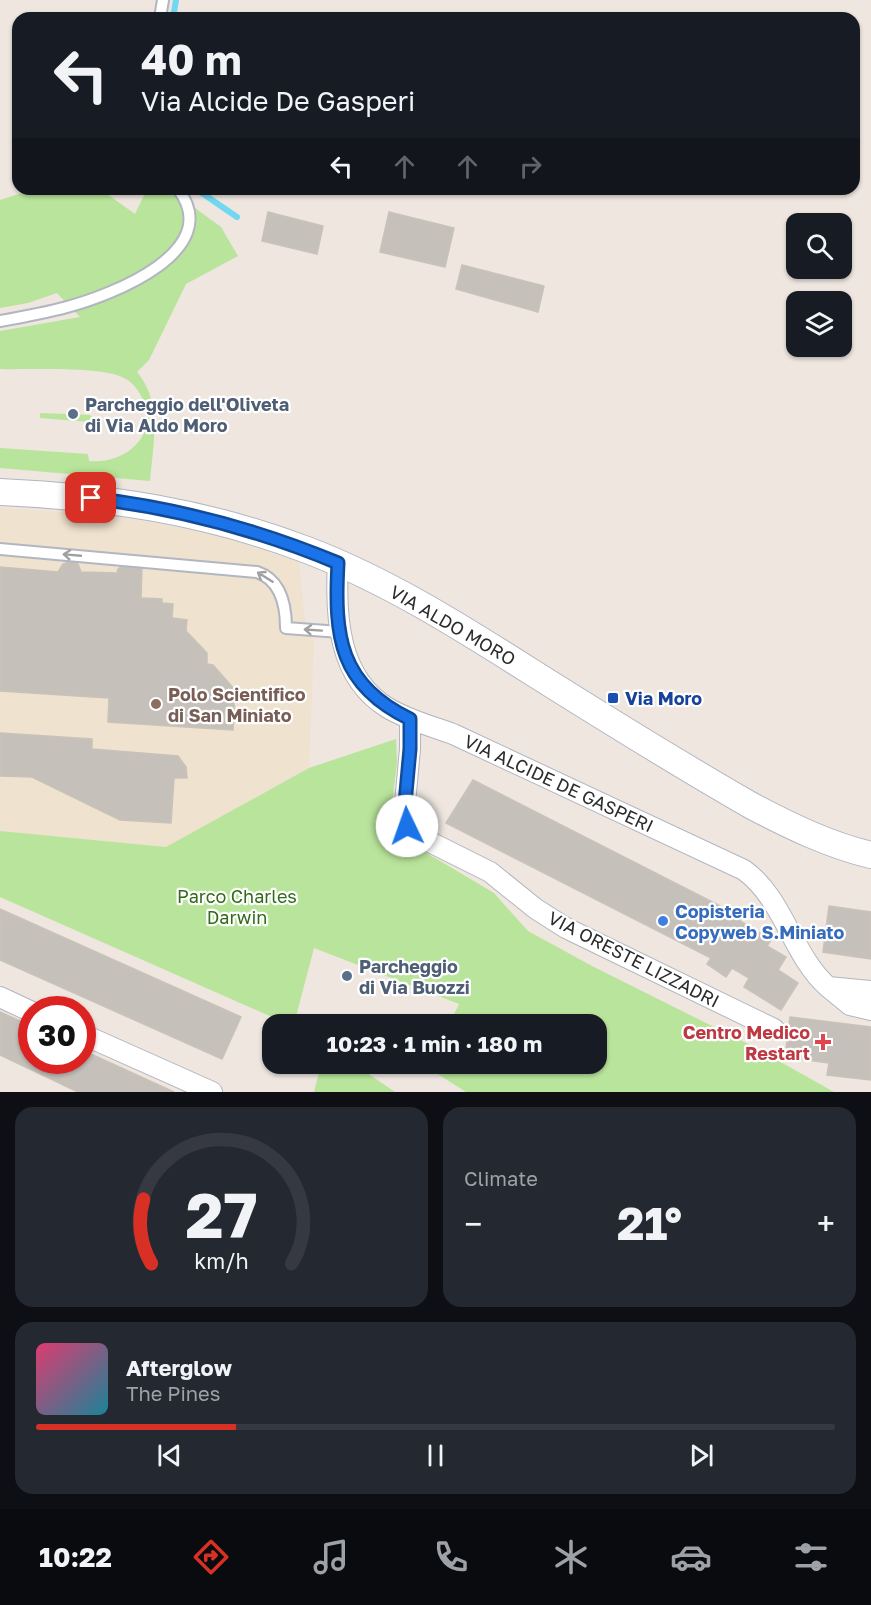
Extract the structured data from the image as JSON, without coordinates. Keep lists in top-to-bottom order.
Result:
{
  "streets": {
    "street": ["VIA ALDO MORO", "VIA ALCIDE DE GASPERI", "VIA ORESTE LIZZADRI"]
  },
  "crossings": [
    ["VIA ALDO MORO", "VIA ALCIDE DE GASPERI"],
    ["VIA ALCIDE DE GASPERI", "VIA ORESTE LIZZADRI"]
  ],
  "parks": ["Parco Charles Darwin"],
  "places": {
    "other": [
      "Parcheggio dell'Oliveta di Via Aldo Moro",
      "Polo Scientifico di San Miniato",
      "Copisteria Copyweb S.Miniato",
      "Parcheggio di Via Buozzi"
    ],
    "transit": ["Via Moro"],
    "health": ["Centro Medico Restart"]
  },
  "page": {
    "turn": ["40 m", "Via Alcide De Gasperi"],
    "limit": "30",
    "trip": "10:23 · 1 min · 180 m",
    "tile": "Climate",
    "heat": ["−", "21°", "+"],
    "song": ["Afterglow", "The Pines"],
    "tabs": "10:22",
    "gauge": ["27", "km/h"]
  }
}
